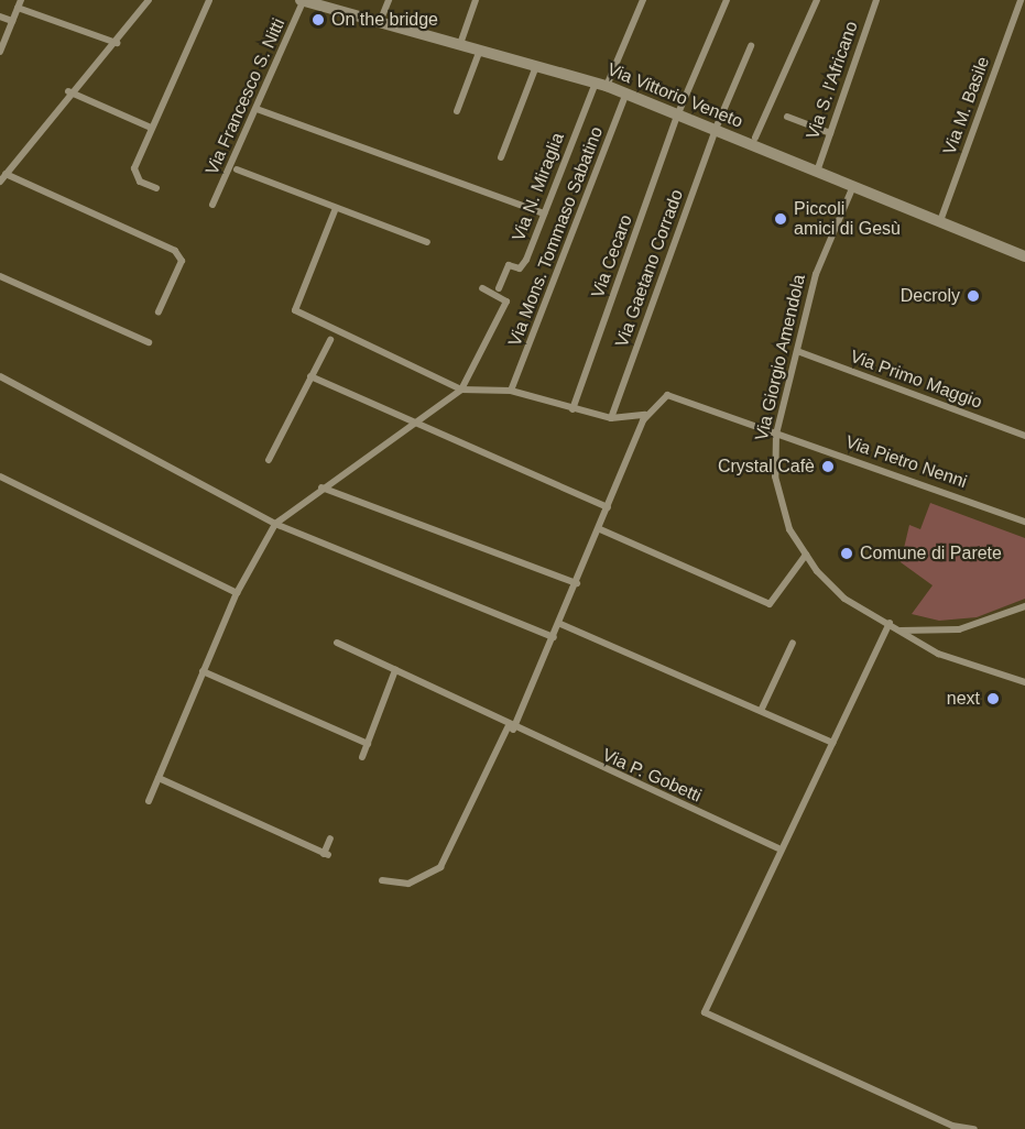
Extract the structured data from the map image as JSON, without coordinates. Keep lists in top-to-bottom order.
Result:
{
  "streets": {
    "street": [
      "Via S. l'Africano",
      "Via Vittorio Veneto",
      "Via Francesco S. Nitti",
      "Via M. Basile",
      "Via N. Miraglia",
      "Via Mons. Tommaso Sabatino",
      "Via Cecaro",
      "Via Gaetano Corrado",
      "Via Giorgio Amendola",
      "Via Primo Maggio",
      "Via Pietro Nenni",
      "Via P. Gobetti"
    ]
  },
  "crossings": [
    ["Via S. l'Africano", "Via Vittorio Veneto"],
    ["Via Vittorio Veneto", "Via Francesco S. Nitti"],
    ["Via Vittorio Veneto", "Via M. Basile"],
    ["Via Vittorio Veneto", "Via N. Miraglia"],
    ["Via Vittorio Veneto", "Via Mons. Tommaso Sabatino"],
    ["Via Vittorio Veneto", "Via Cecaro"],
    ["Via Vittorio Veneto", "Via Gaetano Corrado"],
    ["Via Vittorio Veneto", "Via Giorgio Amendola"],
    ["Via Giorgio Amendola", "Via Primo Maggio"],
    ["Via Giorgio Amendola", "Via Pietro Nenni"]
  ],
  "places": [
    "On the bridge",
    "Piccoli amici di Gesù",
    "Decroly",
    "Crystal Cafè",
    "Comune di Parete",
    "next"
  ]
}
